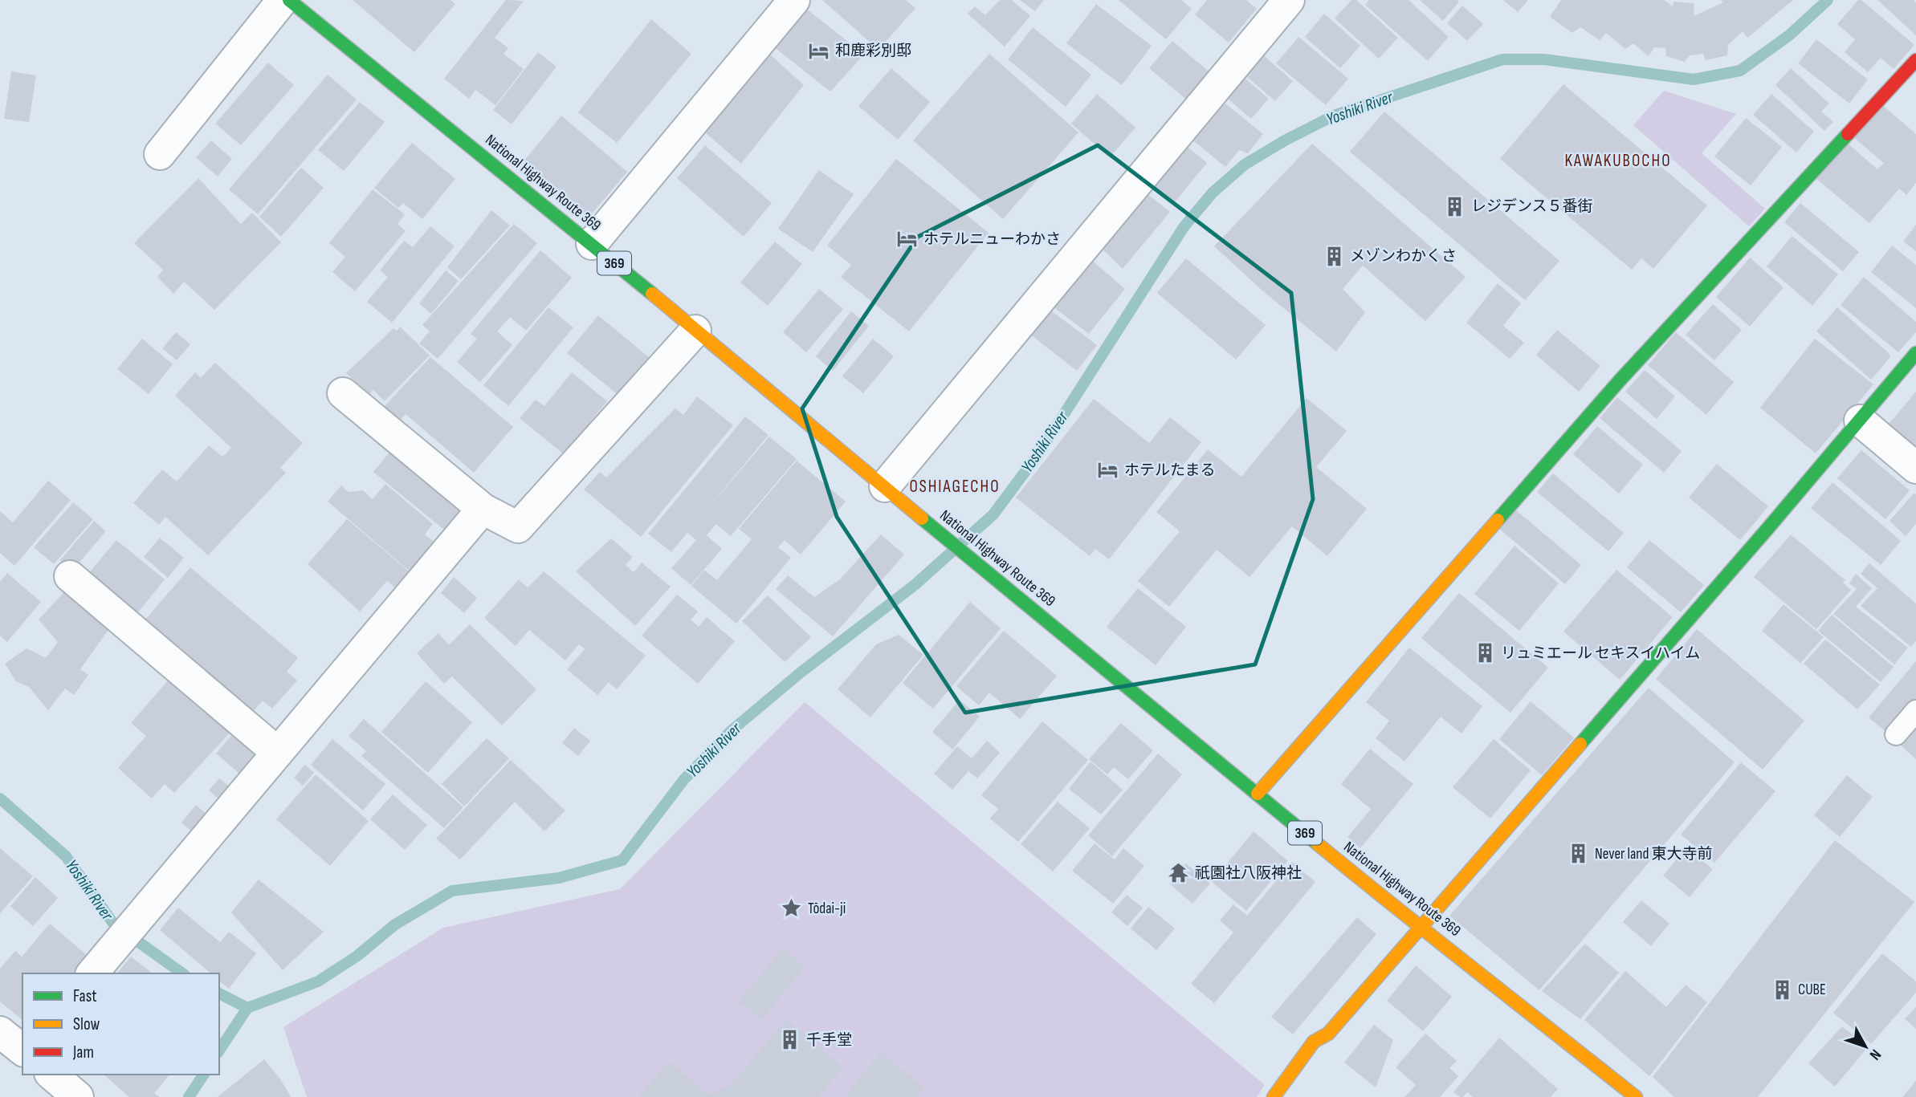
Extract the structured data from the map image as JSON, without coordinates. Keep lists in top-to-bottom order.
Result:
{
  "streets": {
    "main road": ["National Highway Route 369", "369"]
  },
  "districts": ["KAWAKUBOCHO", "OSHIAGECHO"],
  "water": ["Yoshiki River"],
  "places": {
    "hotel": ["和鹿彩別邸", "ホテルニューわかさ", "ホテルたまる"],
    "building": [
      "レジデンス５番街",
      "メゾンわかくさ",
      "リュミエール セキスイハイム",
      "Never land 東大寺前",
      "CUBE",
      "千手堂"
    ],
    "temple": ["祇園社八阪神社"],
    "place": ["Tōdai-ji"]
  },
  "legend": ["Fast", "Slow", "Jam"],
  "north": "bottom right"
}
